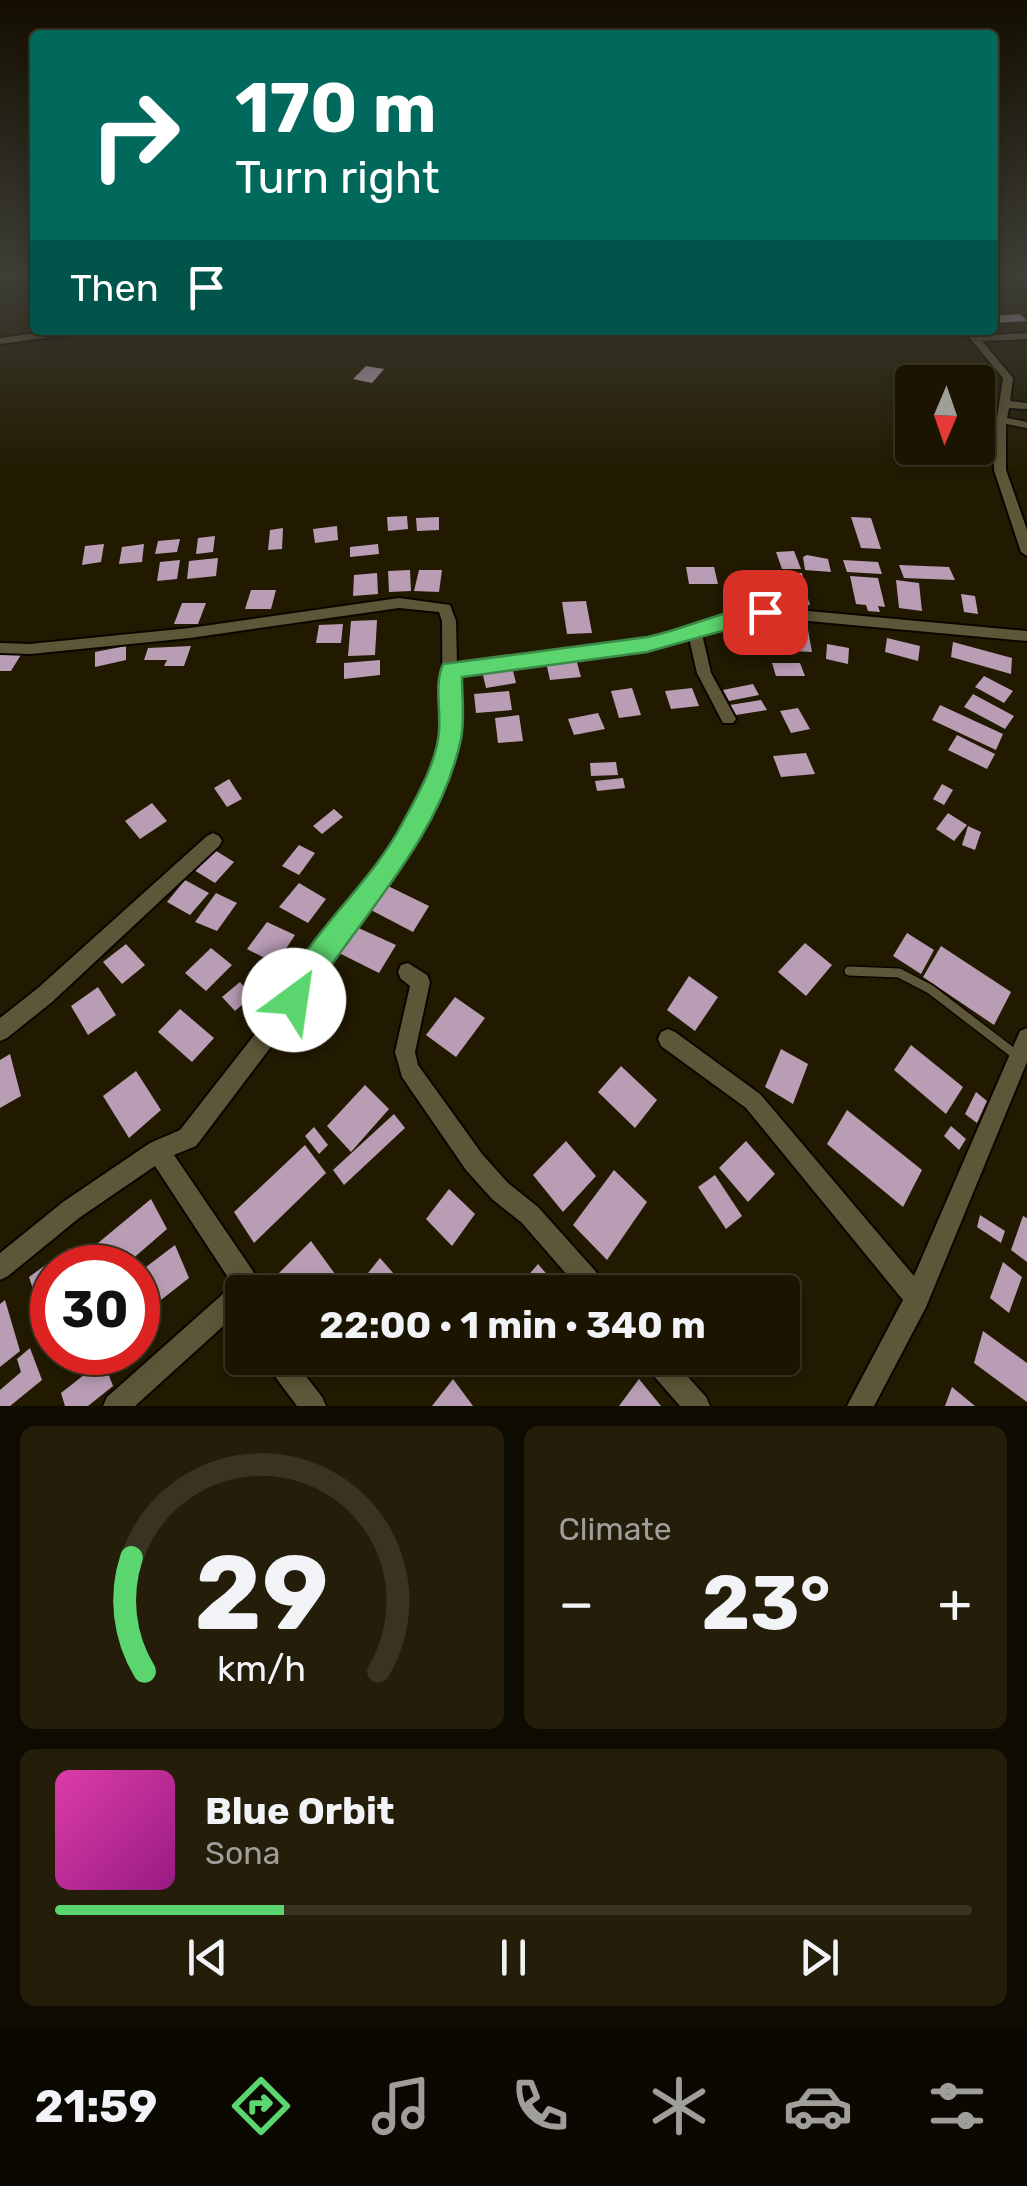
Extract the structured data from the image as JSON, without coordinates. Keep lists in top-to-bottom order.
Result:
{
  "north": "bottom",
  "page": {
    "turn": ["170 m", "Turn right"],
    "then": "Then",
    "limit": "30",
    "trip": "22:00 · 1 min · 340 m",
    "tile": "Climate",
    "heat": ["−", "23°", "+"],
    "song": ["Blue Orbit", "Sona"],
    "tabs": "21:59",
    "gauge": ["29", "km/h"]
  }
}
